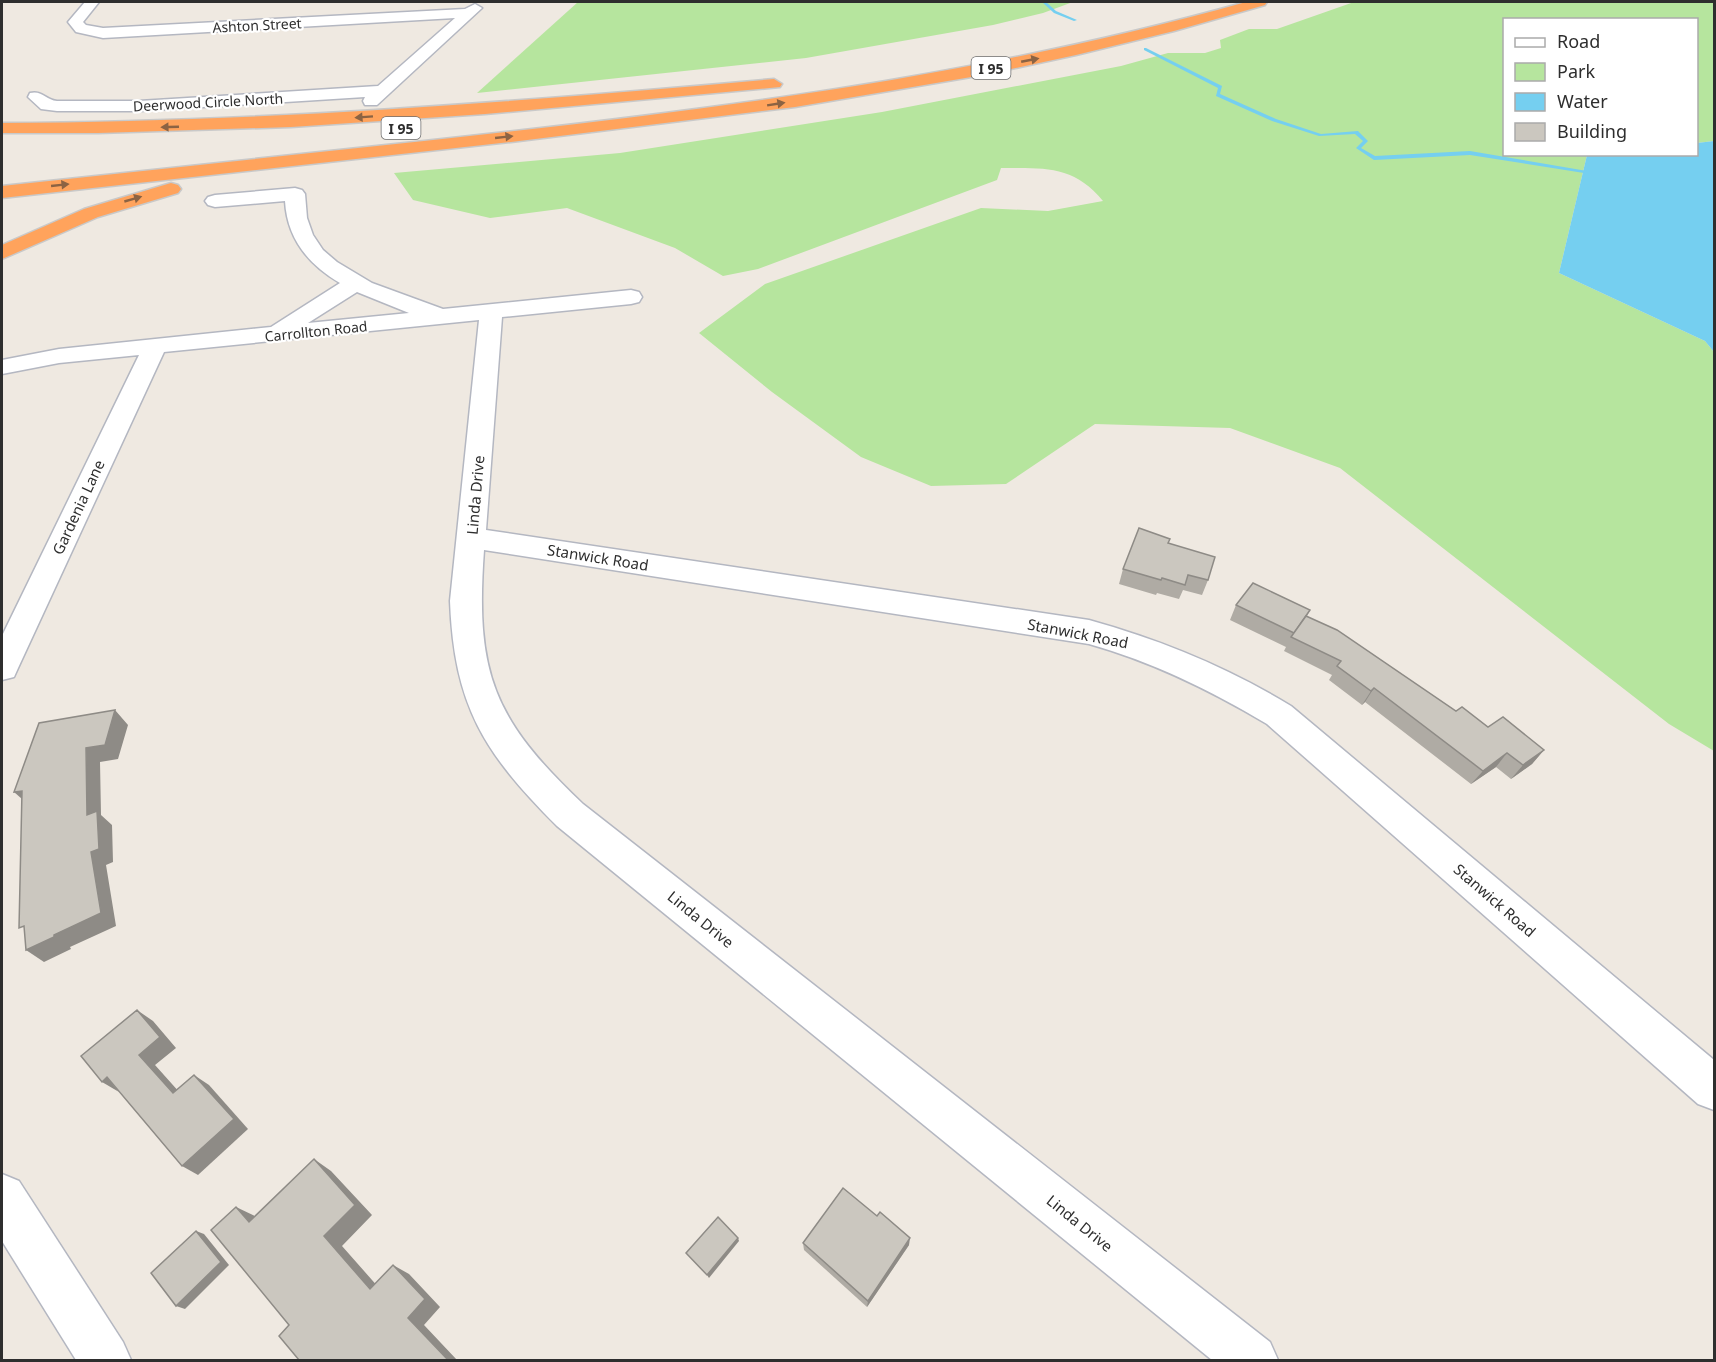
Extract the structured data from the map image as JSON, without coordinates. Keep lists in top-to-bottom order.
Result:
{
  "streets": {
    "highway": ["I 95"],
    "street": [
      "Ashton Street",
      "Deerwood Circle North",
      "Carrollton Road",
      "Linda Drive",
      "Gardenia Lane",
      "Stanwick Road"
    ]
  },
  "crossings": [
    ["Ashton Street", "Deerwood Circle North"],
    ["Carrollton Road", "Linda Drive"],
    ["Carrollton Road", "Gardenia Lane"],
    ["Linda Drive", "Stanwick Road"]
  ],
  "legend": [
    "Road",
    "Park",
    "Water",
    "Building"
  ]
}
